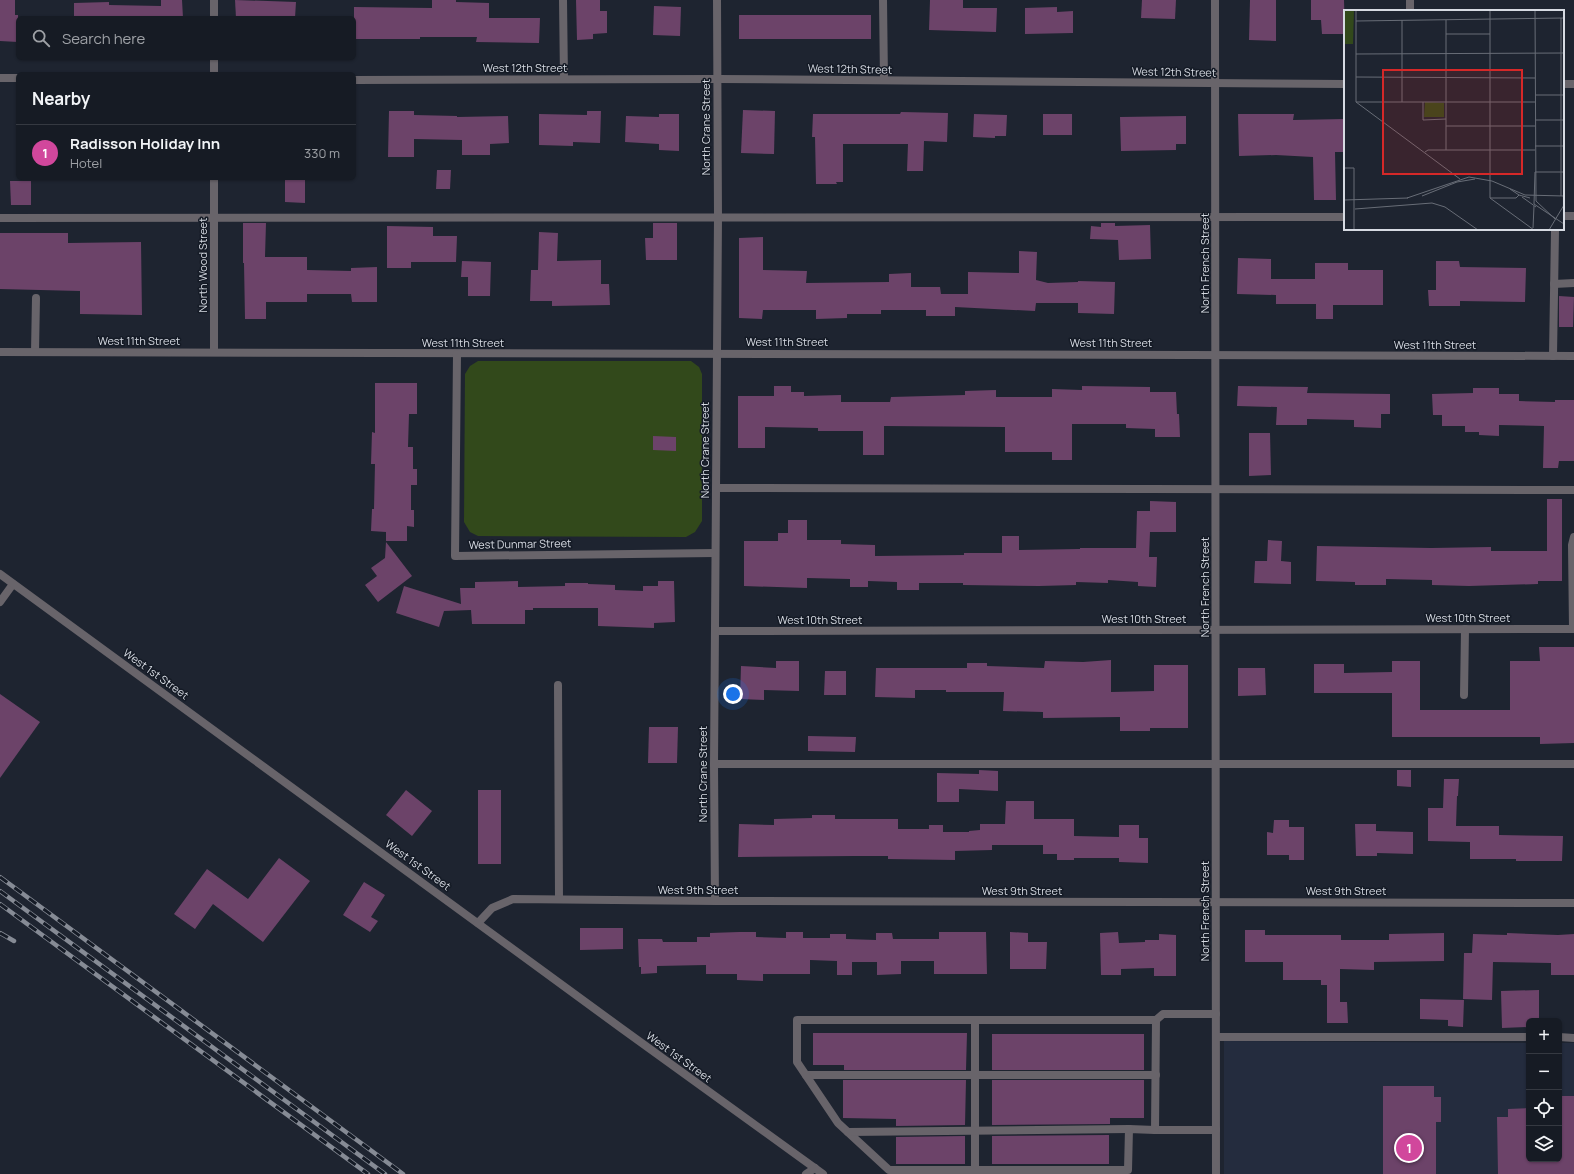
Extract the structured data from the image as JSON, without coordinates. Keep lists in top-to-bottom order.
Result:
{
  "streets": {
    "street": [
      "West 12th Street",
      "North Crane Street",
      "North French Street",
      "North Wood Street",
      "West 11th Street",
      "West Dunmar Street",
      "West 10th Street",
      "West 1st Street",
      "West 9th Street"
    ]
  },
  "crossings": [
    ["West 12th Street", "North Crane Street"],
    ["West 12th Street", "North French Street"],
    ["North Crane Street", "West 11th Street"],
    ["North Crane Street", "West Dunmar Street"],
    ["North Crane Street", "West 10th Street"],
    ["North Crane Street", "West 9th Street"],
    ["North French Street", "West 11th Street"],
    ["North French Street", "West 10th Street"],
    ["North French Street", "West 9th Street"],
    ["North Wood Street", "West 11th Street"],
    ["West 11th Street", "West Dunmar Street"],
    ["West 1st Street", "West 9th Street"]
  ],
  "page": {
    "search": "Search here",
    "heading": "Nearby",
    "list": [
      {
        "mark": "1",
        "name": "Radisson Holiday Inn",
        "note": "Hotel",
        "value": "330 m"
      }
    ],
    "map_buttons": ["+", "−"],
    "pins": "1"
  }
}
